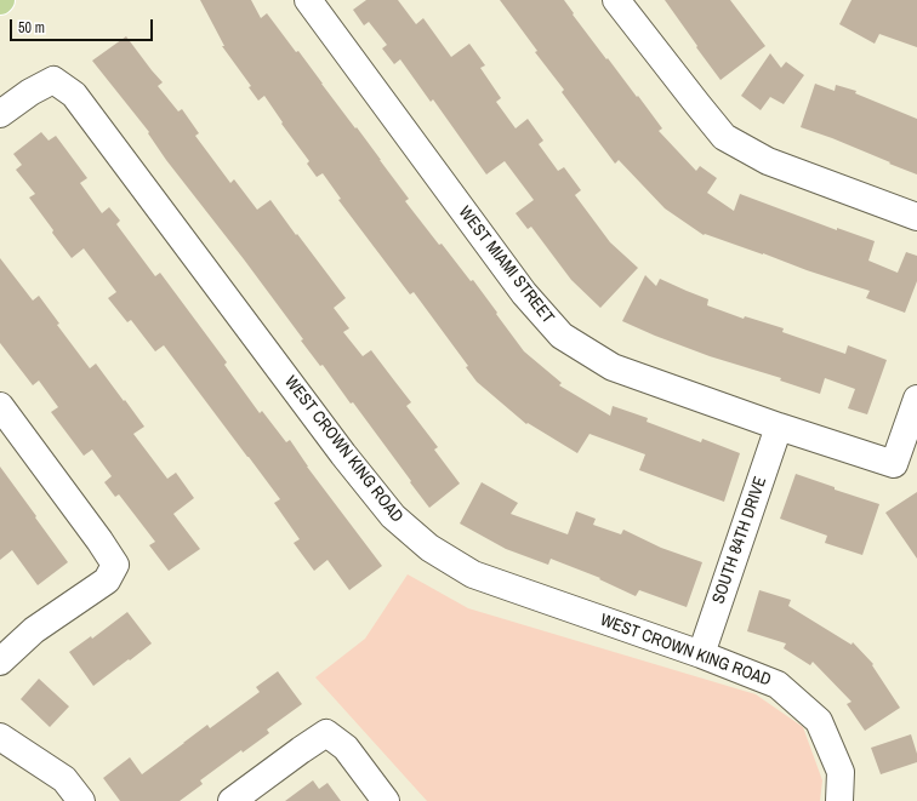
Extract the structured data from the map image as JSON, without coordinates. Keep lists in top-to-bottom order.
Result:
{
  "streets": {
    "street": ["WEST MIAMI STREET", "WEST CROWN KING ROAD", "SOUTH 84TH DRIVE"]
  },
  "crossings": [
    ["WEST MIAMI STREET", "SOUTH 84TH DRIVE"],
    ["WEST CROWN KING ROAD", "SOUTH 84TH DRIVE"]
  ],
  "scale_bar": "50 m"
}
